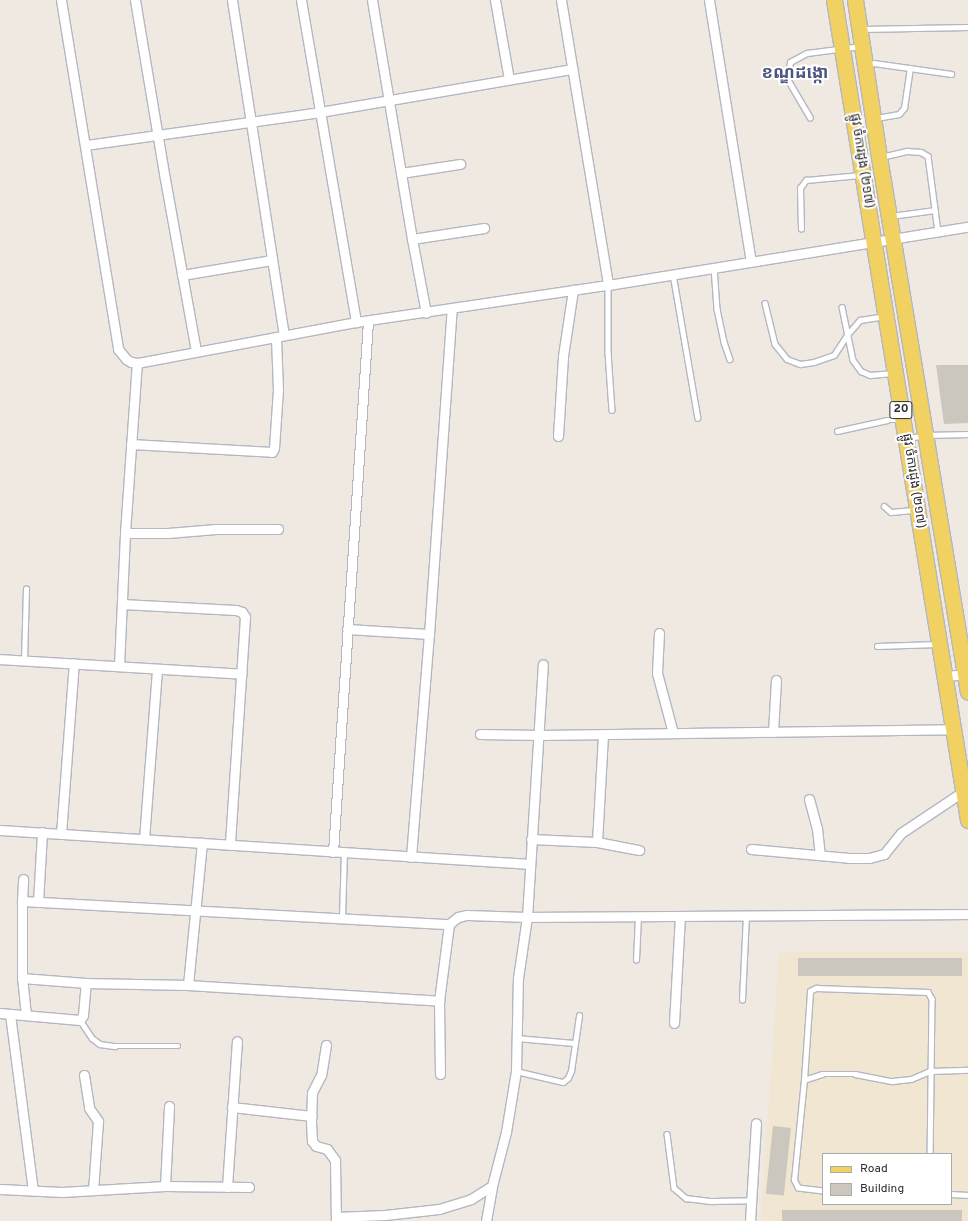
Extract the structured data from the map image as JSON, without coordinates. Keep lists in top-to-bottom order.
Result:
{
  "streets": {
    "main road": ["ផ្លូវ ចំការដូង (២១៧)", "20"]
  },
  "districts": ["ខណ្ឌដង្កោ"],
  "legend": ["Road", "Building"]
}
